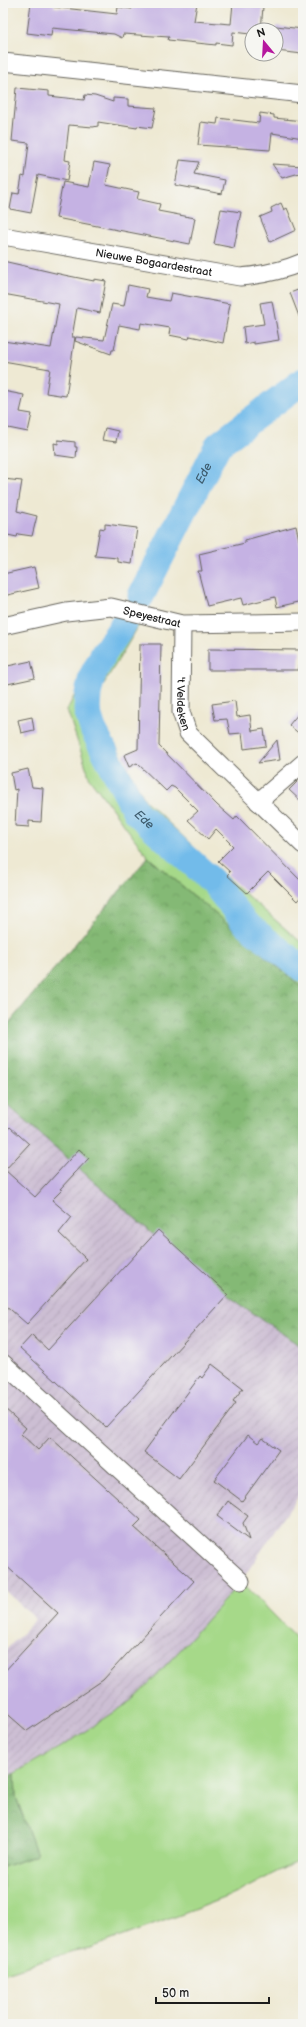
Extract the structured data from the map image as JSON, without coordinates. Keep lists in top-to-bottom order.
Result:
{
  "streets": {
    "street": ["Nieuwe Bogaardestraat", "Speyestraat", "'t Veldeken"]
  },
  "crossings": [
    ["Speyestraat", "'t Veldeken"]
  ],
  "water": ["Ede"],
  "scale_bar": "50 m",
  "north": "top"
}
